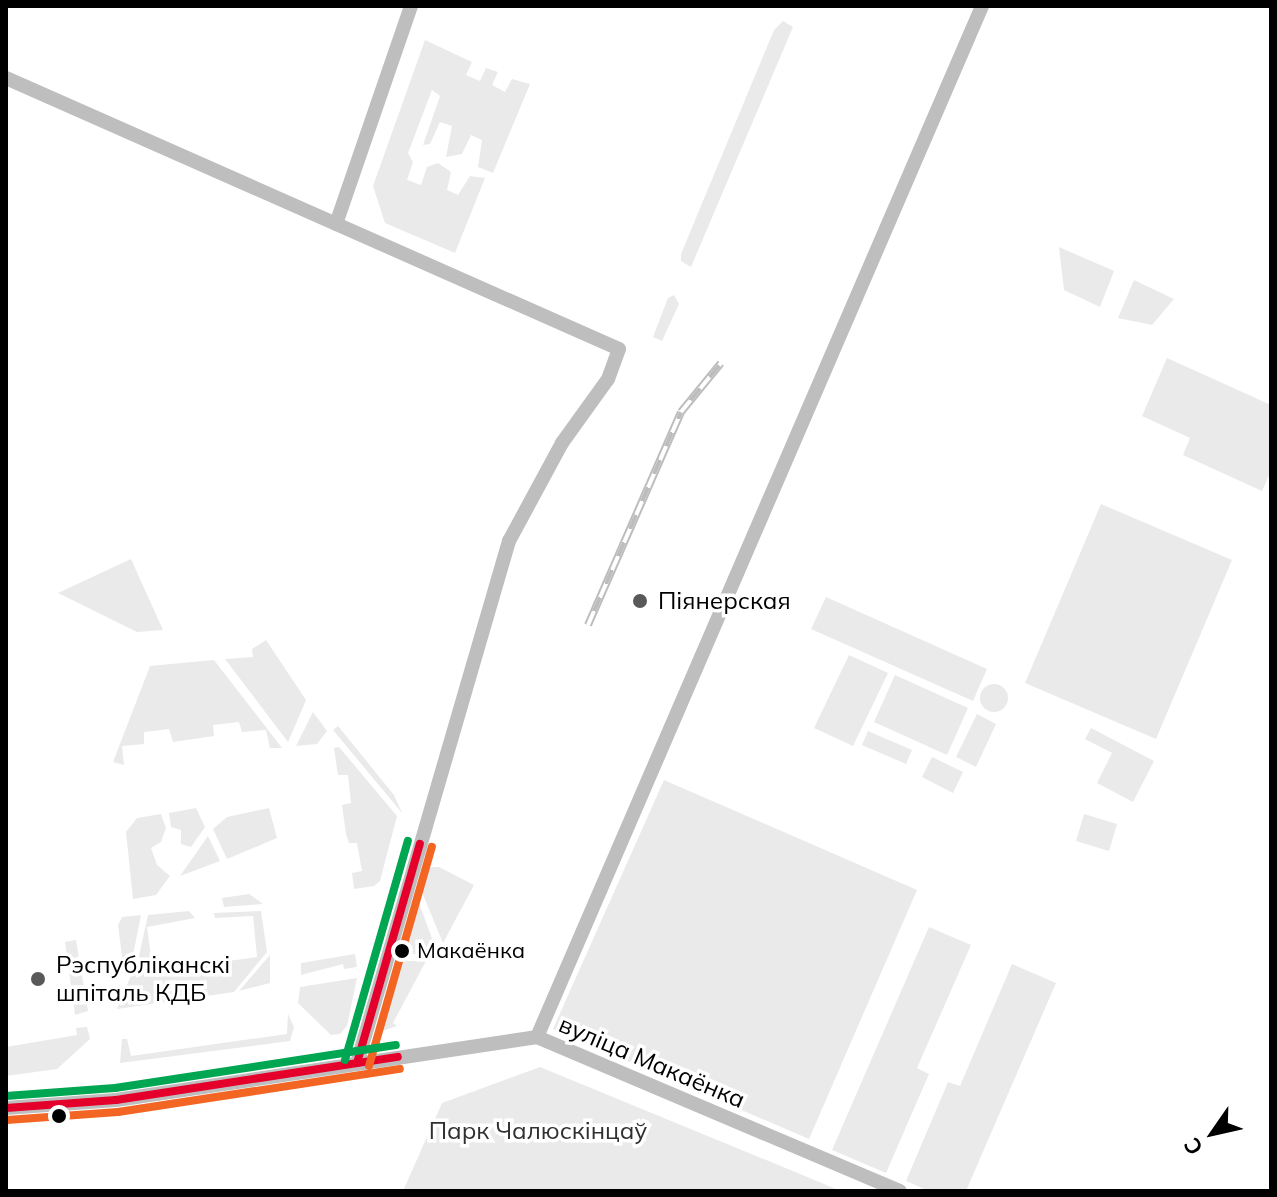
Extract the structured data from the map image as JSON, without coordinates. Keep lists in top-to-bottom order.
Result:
{
  "streets": {
    "street": ["вуліца Макаёнка"]
  },
  "parks": ["Парк Чалюскінцаў"],
  "places": ["Піянерская", "Макаёнка", "Рэспубліканскі шпіталь КДБ"],
  "north": "bottom left"
}
